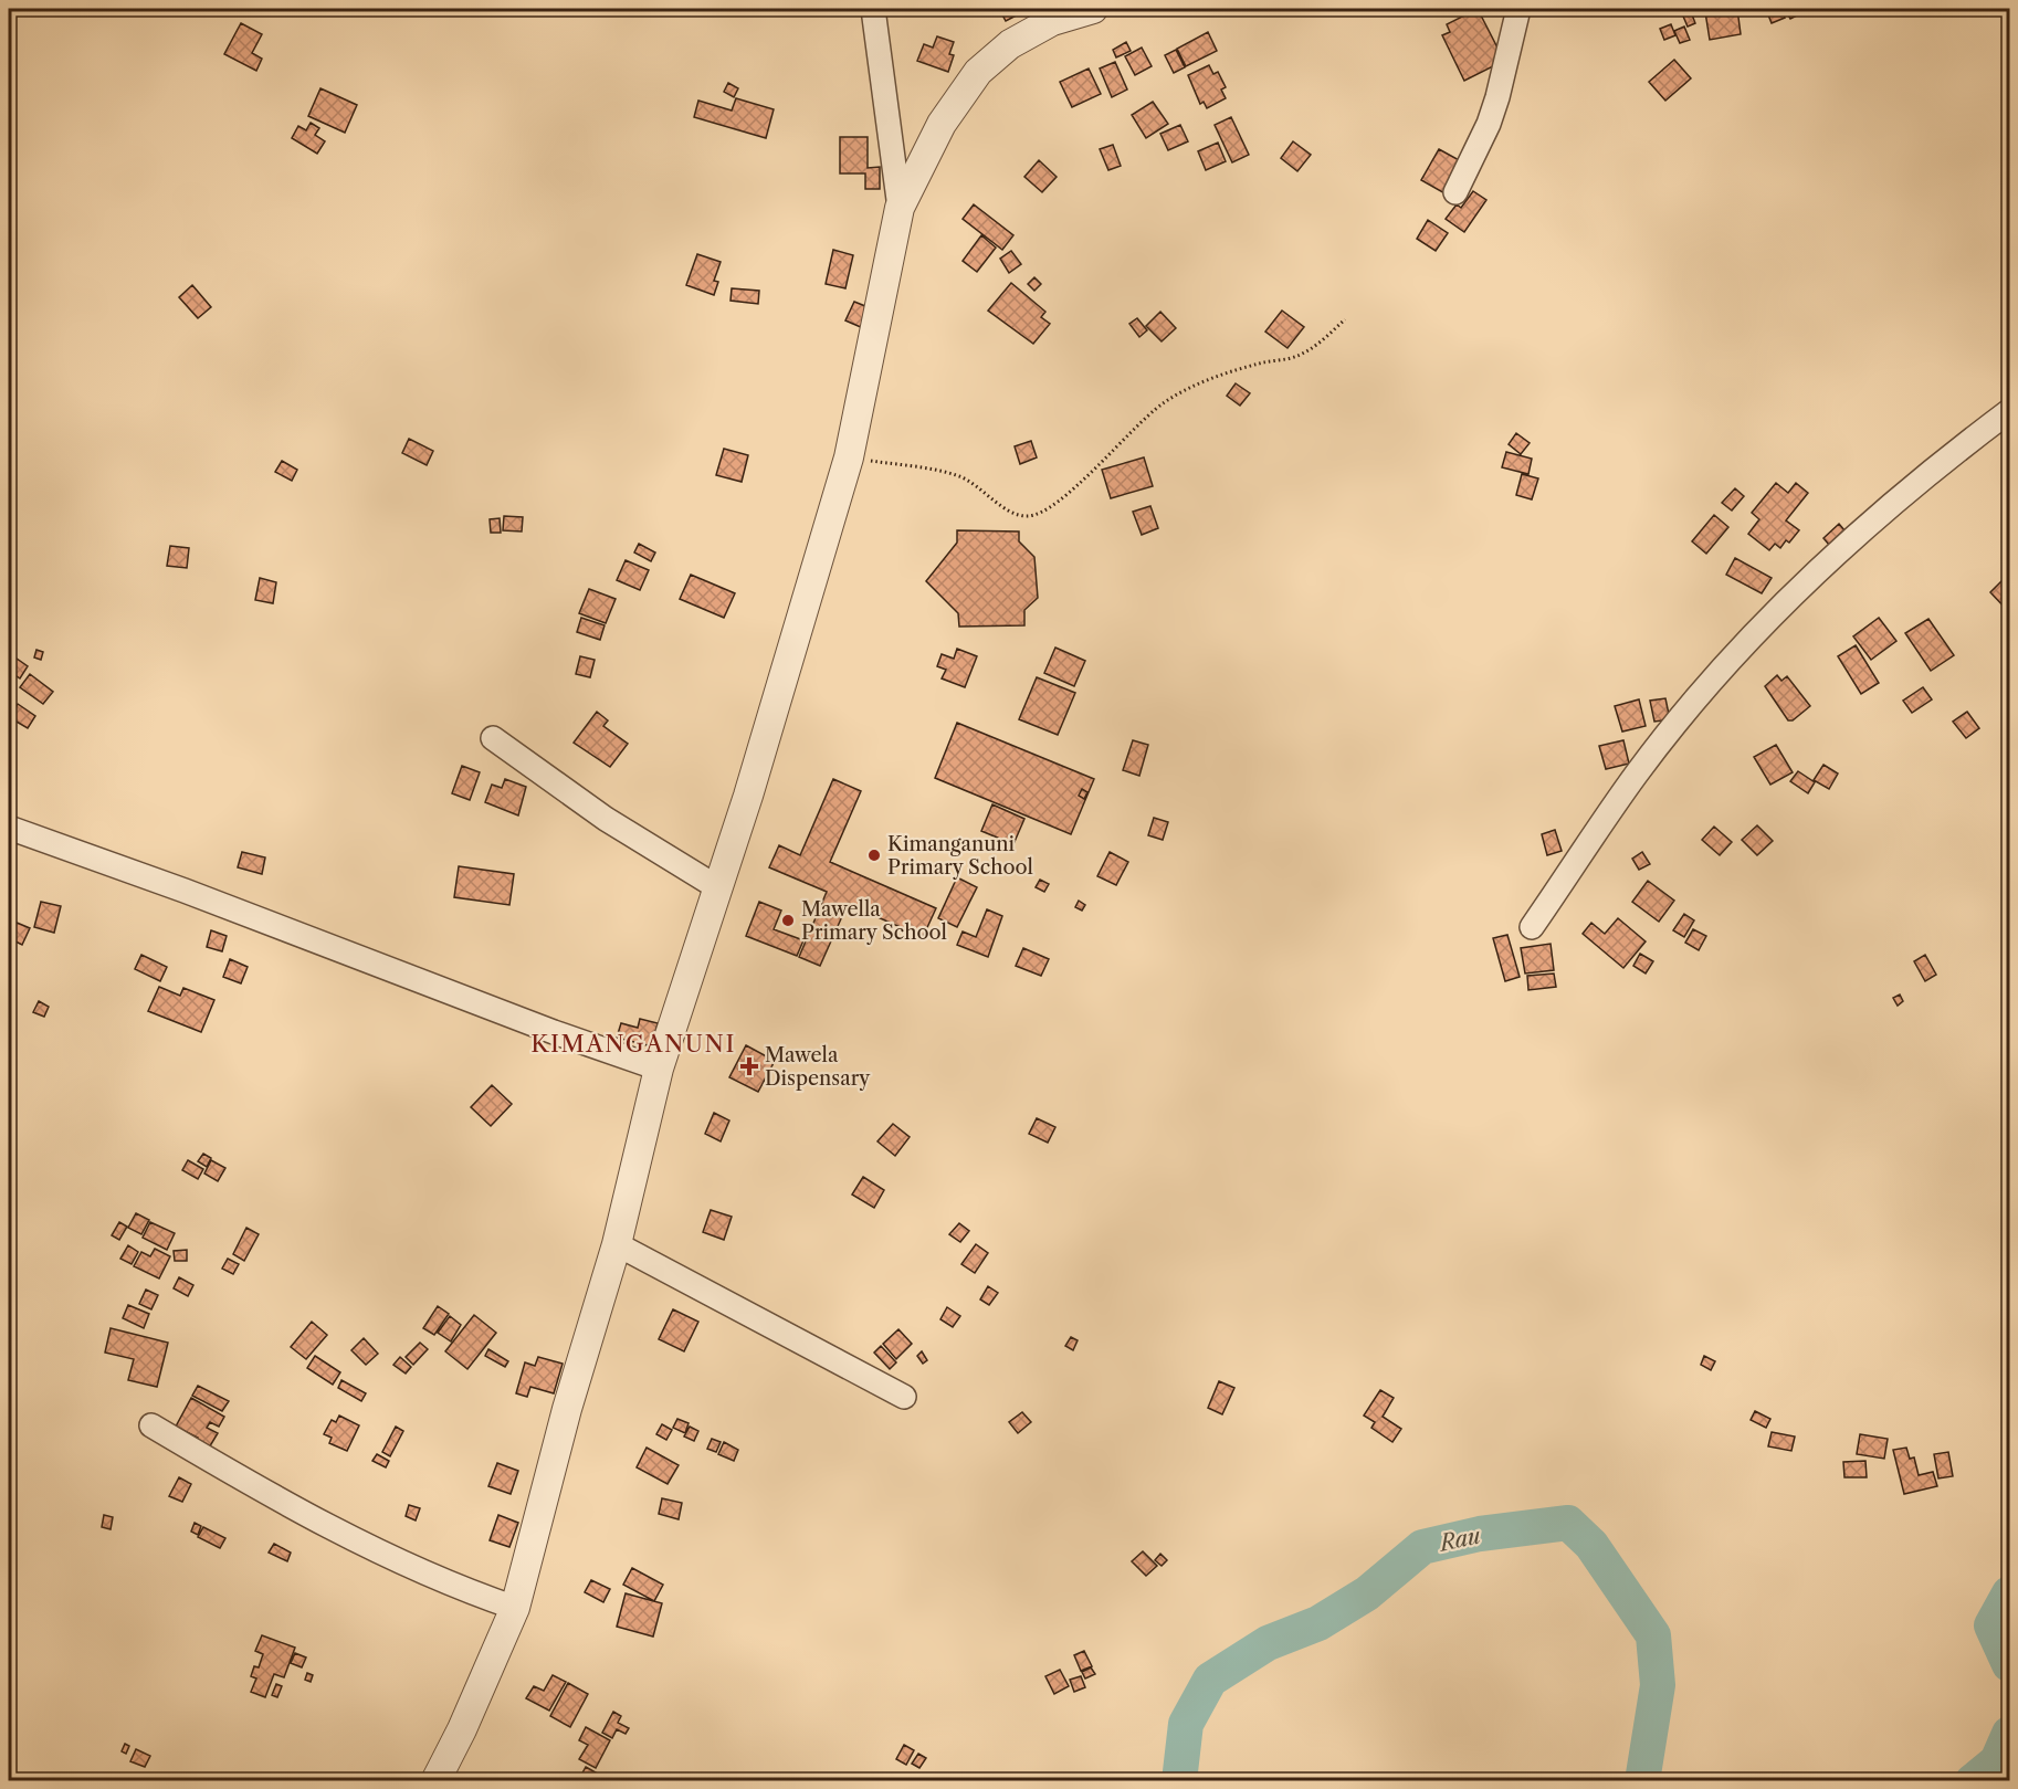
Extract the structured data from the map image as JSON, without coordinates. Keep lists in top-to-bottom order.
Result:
{
  "districts": ["KIMANGANUNI"],
  "water": ["Rau"],
  "places": {
    "other": ["Kimanganuni Primary School", "Mawella Primary School"],
    "health": ["Mawela Dispensary"]
  }
}
